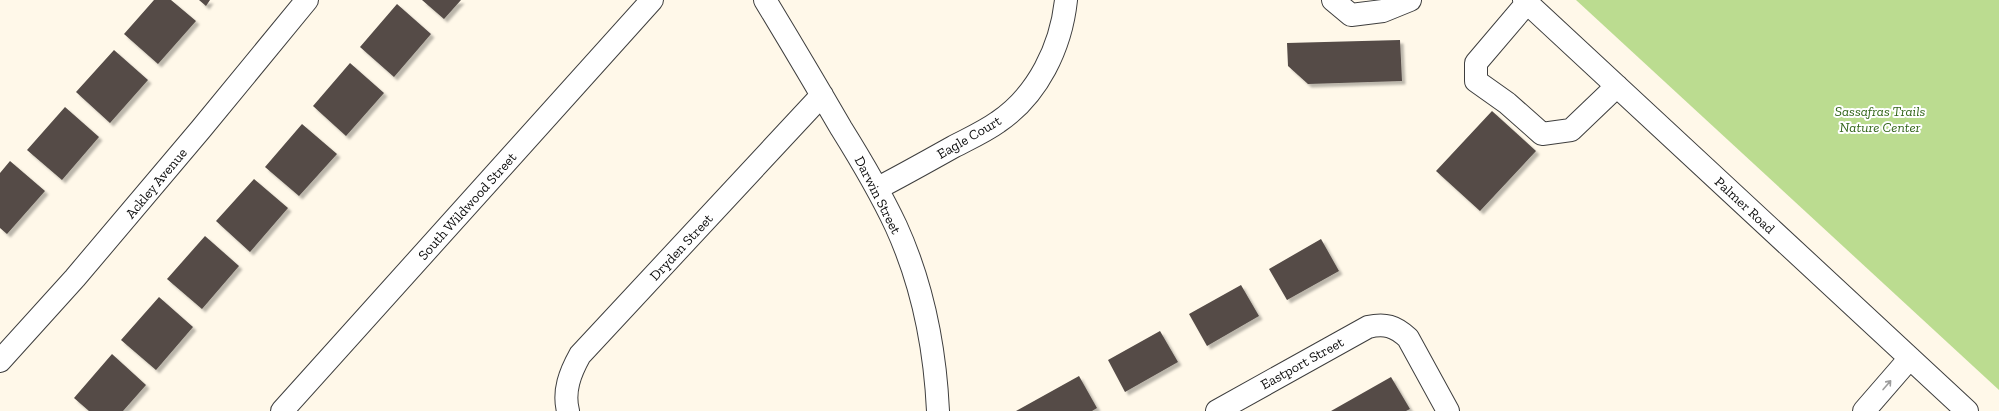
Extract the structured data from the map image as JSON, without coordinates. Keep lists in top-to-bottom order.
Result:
{
  "streets": {
    "street": [
      "Eagle Court",
      "Ackley Avenue",
      "Darwin Street",
      "Palmer Road",
      "South Wildwood Street",
      "Dryden Street",
      "Eastport Street"
    ]
  },
  "crossings": [
    ["Eagle Court", "Darwin Street"],
    ["Darwin Street", "Dryden Street"]
  ],
  "parks": ["Sassafras Trails Nature Center"]
}
